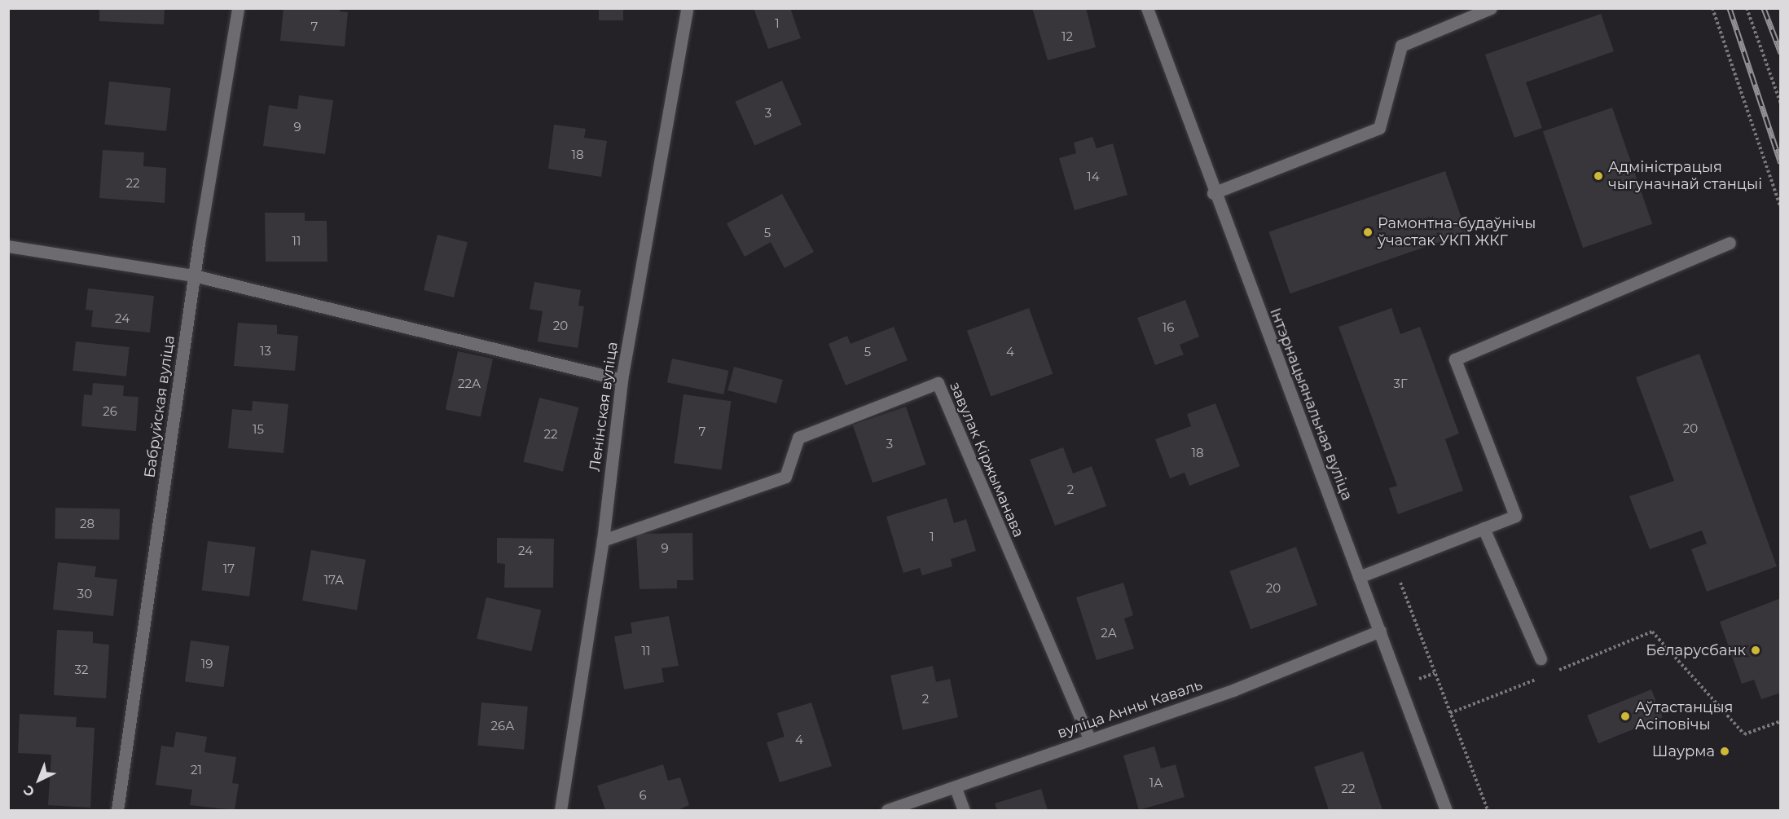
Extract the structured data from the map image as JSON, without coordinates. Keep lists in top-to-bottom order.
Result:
{
  "streets": {
    "street": [
      "Інтэрнацыянальная вуліца",
      "Бабруйская вуліца",
      "Ленінская вуліца",
      "завулак Кіржыманава",
      "вуліца Анны Каваль"
    ]
  },
  "crossings": [
    ["Інтэрнацыянальная вуліца", "вуліца Анны Каваль"],
    ["Ленінская вуліца", "завулак Кіржыманава"],
    ["завулак Кіржыманава", "вуліца Анны Каваль"]
  ],
  "places": [
    "Адміністрацыя чыгуначнай станцыі",
    "Рамонтна-будаўнічы ўчастак УКП ЖКГ",
    "Беларусбанк",
    "Аўтастанцыя Асіповічы",
    "Шаурма"
  ],
  "house_numbers": [
    "1",
    "7",
    "12",
    "3",
    "9",
    "18",
    "14",
    "22",
    "5",
    "11",
    "24",
    "20",
    "16",
    "13",
    "5",
    "4",
    "22А",
    "3Г",
    "26",
    "20",
    "15",
    "7",
    "22",
    "3",
    "18",
    "2",
    "28",
    "1",
    "9",
    "24",
    "17",
    "17А",
    "20",
    "30",
    "2А",
    "11",
    "19",
    "32",
    "2",
    "26А",
    "4",
    "21",
    "1А",
    "22",
    "6"
  ],
  "north": "bottom left"
}
